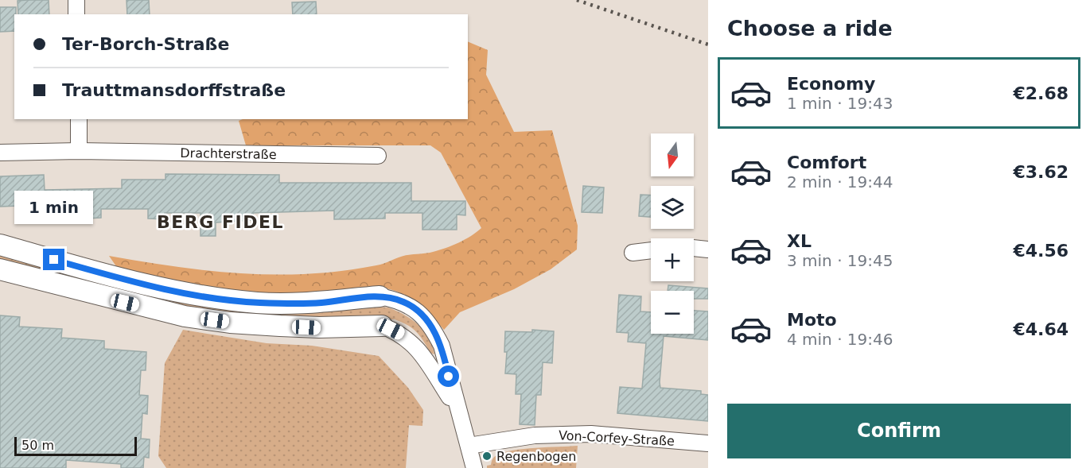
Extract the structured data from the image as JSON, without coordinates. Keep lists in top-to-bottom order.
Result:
{
  "streets": {
    "street": ["Drachterstraße", "Von-Corfey-Straße"]
  },
  "districts": ["BERG FIDEL"],
  "places": ["Regenbogen"],
  "scale_bar": "50 m",
  "north": "bottom",
  "page": {
    "heading": "Choose a ride",
    "banner": ["Ter-Borch-Straße", "Trauttmansdorffstraße"],
    "list": [
      {
        "name": "Economy",
        "note": "1 min · 19:43",
        "value": "€2.68"
      },
      {
        "name": "Comfort",
        "note": "2 min · 19:44",
        "value": "€3.62"
      },
      {
        "name": "XL",
        "note": "3 min · 19:45",
        "value": "€4.56"
      },
      {
        "name": "Moto",
        "note": "4 min · 19:46",
        "value": "€4.64"
      }
    ],
    "map_buttons": ["+", "−"],
    "bubble": "1 min",
    "buttons": "Confirm",
    "scale": "50 m"
  }
}
